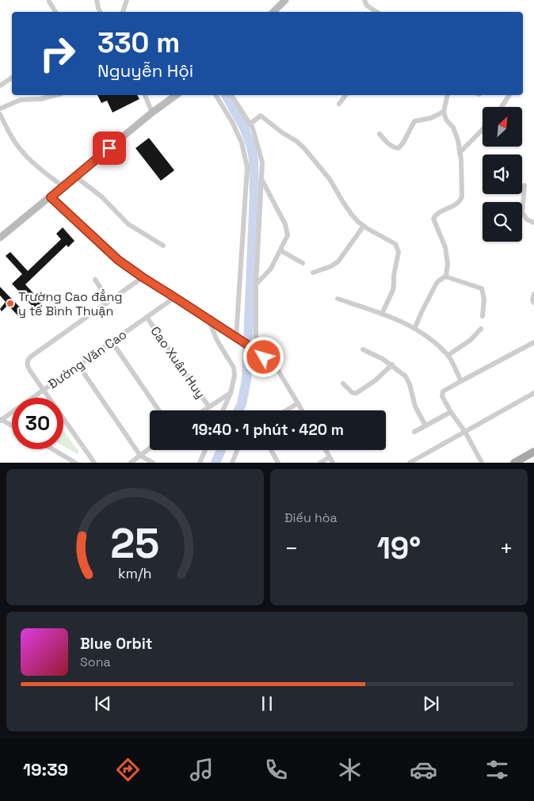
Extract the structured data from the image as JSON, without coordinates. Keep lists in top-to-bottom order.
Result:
{
  "streets": {
    "street": ["Đường Văn Cao", "Cao Xuân Huy"]
  },
  "crossings": [
    ["Đường Văn Cao", "Cao Xuân Huy"]
  ],
  "places": ["Trường Cao đẳng y tế Bình Thuận"],
  "north": "top right",
  "page": {
    "turn": ["330 m", "Nguyễn Hội"],
    "limit": "30",
    "trip": "19:40 · 1 phút · 420 m",
    "tile": "Điều hòa",
    "heat": ["−", "19°", "+"],
    "song": ["Blue Orbit", "Sona"],
    "tabs": "19:39",
    "gauge": ["25", "km/h"]
  }
}
